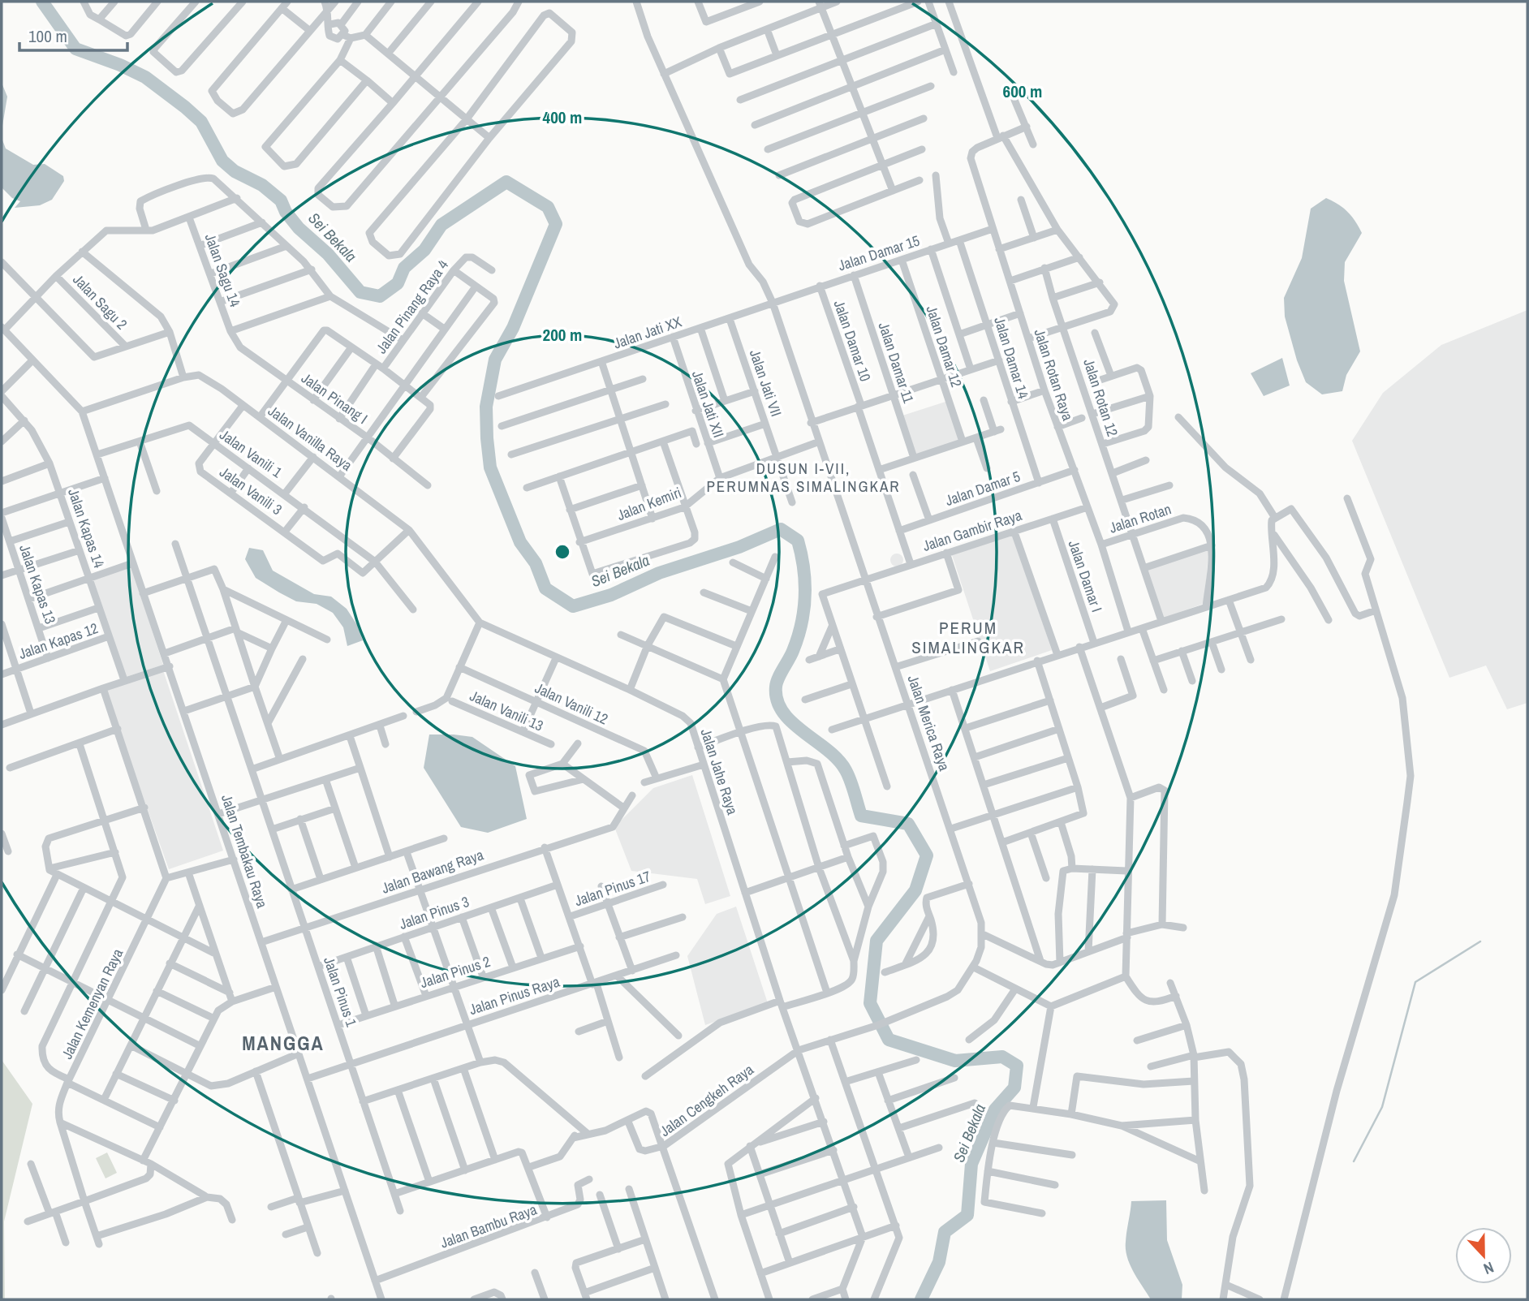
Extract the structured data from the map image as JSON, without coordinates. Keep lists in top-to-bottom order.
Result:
{
  "streets": {
    "street": [
      "Jalan Damar 15",
      "Jalan Sagu 14",
      "Jalan Sagu 2",
      "Jalan Pinang Raya 4",
      "Jalan Jati XX",
      "Jalan Damar 10",
      "Jalan Damar 12",
      "Jalan Damar 14",
      "Jalan Damar 11",
      "Jalan Rotan Raya",
      "Jalan Jati VII",
      "Jalan Rotan 12",
      "Jalan Pinang I",
      "Jalan Jati XII",
      "Jalan Vanilla Raya",
      "Jalan Vanili 1",
      "Jalan Damar 5",
      "Jalan Vanili 3",
      "Jalan Kemiri",
      "Jalan Rotan",
      "Jalan Kapas 14",
      "Jalan Gambir Raya",
      "Jalan Damar I",
      "Jalan Kapas 13",
      "Jalan Kapas 12",
      "Jalan Vanili 12",
      "Jalan Vanili 13",
      "Jalan Merica Raya",
      "Jalan Jahe Raya",
      "Jalan Tembakau Raya",
      "Jalan Bawang Raya",
      "Jalan Pinus 17",
      "Jalan Pinus 3",
      "Jalan Pinus 2",
      "Jalan Pinus 1",
      "Jalan Pinus Raya",
      "Jalan Kemenyan Raya",
      "Jalan Cengkeh Raya",
      "Jalan Bambu Raya"
    ]
  },
  "crossings": [
    ["Jalan Damar 15", "Jalan Jati XX"],
    ["Jalan Damar 15", "Jalan Damar 10"],
    ["Jalan Damar 15", "Jalan Damar 12"],
    ["Jalan Damar 15", "Jalan Damar 14"],
    ["Jalan Damar 15", "Jalan Damar 11"],
    ["Jalan Damar 15", "Jalan Rotan Raya"],
    ["Jalan Damar 15", "Jalan Merica Raya"],
    ["Jalan Sagu 14", "Jalan Pinang I"],
    ["Jalan Pinang Raya 4", "Jalan Pinang I"],
    ["Jalan Jati XX", "Jalan Jati VII"],
    ["Jalan Jati XX", "Jalan Jati XII"],
    ["Jalan Jati XX", "Jalan Merica Raya"],
    ["Jalan Damar 10", "Jalan Damar 5"],
    ["Jalan Damar 10", "Jalan Gambir Raya"],
    ["Jalan Damar 14", "Jalan Damar 5"],
    ["Jalan Rotan Raya", "Jalan Damar 5"],
    ["Jalan Rotan Raya", "Jalan Rotan"],
    ["Jalan Rotan Raya", "Jalan Gambir Raya"],
    ["Jalan Jati VII", "Jalan Kemiri"],
    ["Jalan Rotan 12", "Jalan Rotan"],
    ["Jalan Jati XII", "Jalan Kemiri"],
    ["Jalan Vanilla Raya", "Jalan Vanili 3"],
    ["Jalan Vanilla Raya", "Jalan Jahe Raya"],
    ["Jalan Vanilla Raya", "Jalan Tembakau Raya"],
    ["Jalan Vanili 1", "Jalan Vanili 3"],
    ["Jalan Vanili 1", "Jalan Tembakau Raya"],
    ["Jalan Kemiri", "Jalan Merica Raya"],
    ["Jalan Kapas 14", "Jalan Kapas 12"],
    ["Jalan Gambir Raya", "Jalan Damar I"],
    ["Jalan Gambir Raya", "Jalan Merica Raya"],
    ["Jalan Kapas 13", "Jalan Kapas 12"],
    ["Jalan Jahe Raya", "Jalan Cengkeh Raya"],
    ["Jalan Tembakau Raya", "Jalan Bawang Raya"],
    ["Jalan Tembakau Raya", "Jalan Pinus Raya"],
    ["Jalan Tembakau Raya", "Jalan Bambu Raya"],
    ["Jalan Bawang Raya", "Jalan Pinus 1"],
    ["Jalan Pinus 3", "Jalan Pinus 1"],
    ["Jalan Pinus 2", "Jalan Pinus 1"],
    ["Jalan Pinus 1", "Jalan Pinus Raya"]
  ],
  "districts": ["DUSUN I-VII, PERUMNAS SIMALINGKAR", "PERUM SIMALINGKAR", "MANGGA"],
  "water": ["Sei Bekala"],
  "scale_bar": "100 m",
  "north": "bottom",
  "rings": ["600 m", "400 m", "200 m"]
}
